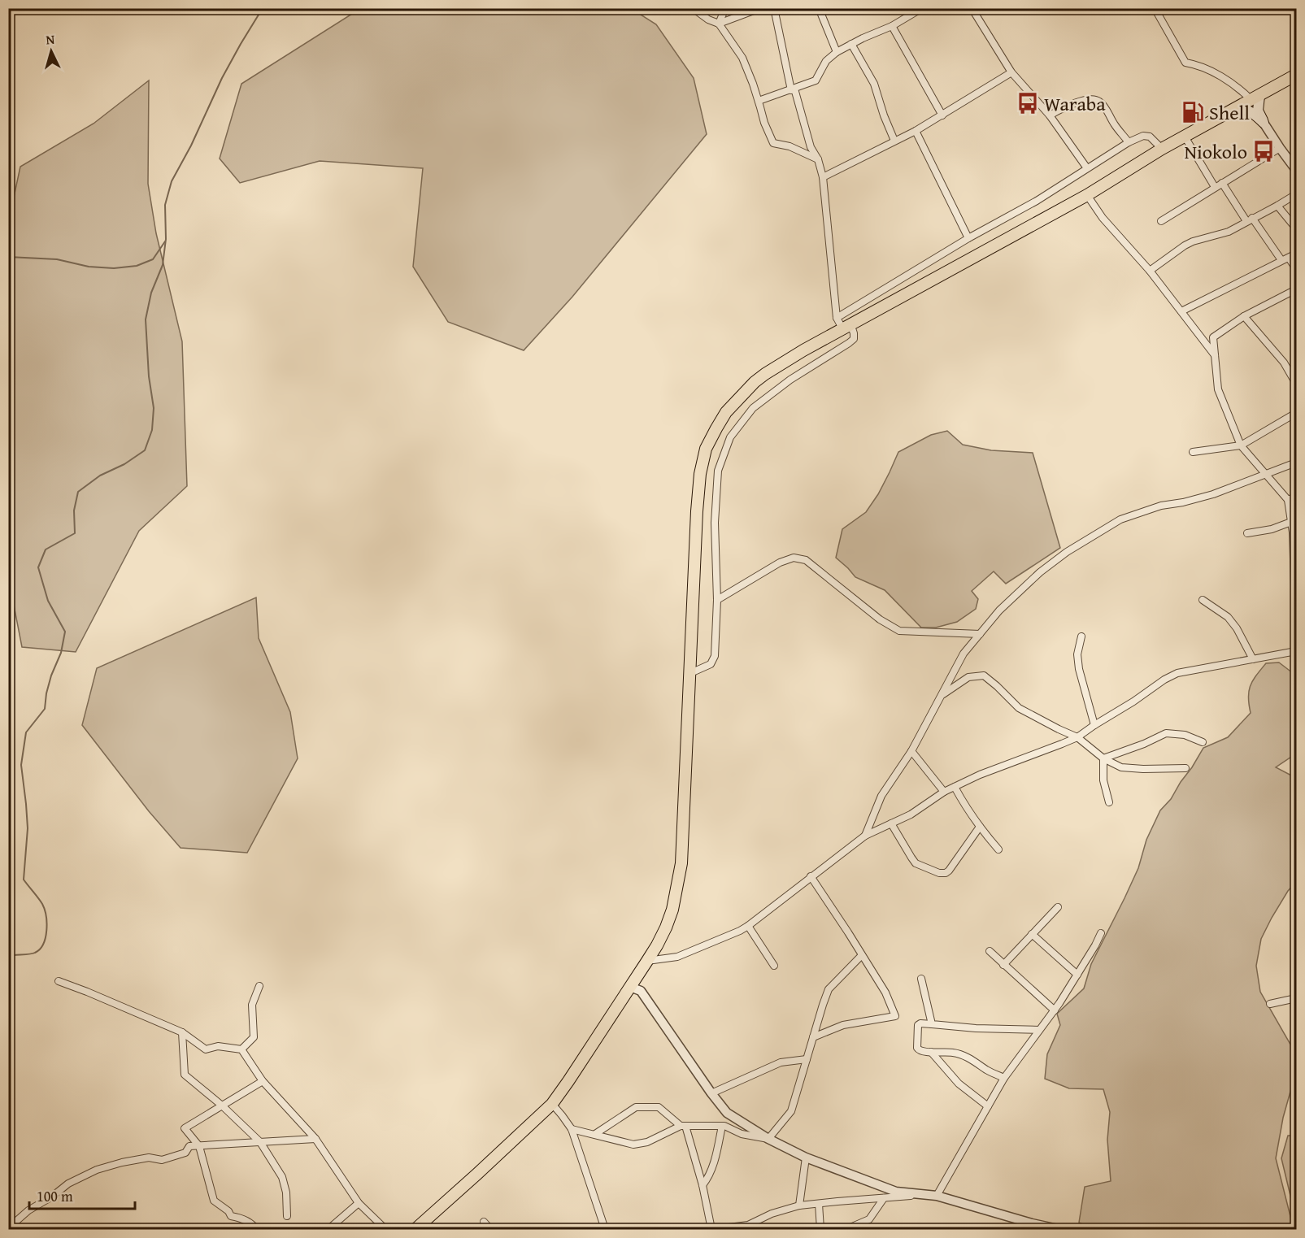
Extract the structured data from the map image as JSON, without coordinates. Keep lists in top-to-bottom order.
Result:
{
  "places": {
    "bus stop": ["Waraba", "Niokolo"],
    "fuel station": ["Shell"]
  },
  "scale_bar": "100 m",
  "north": "top"
}
